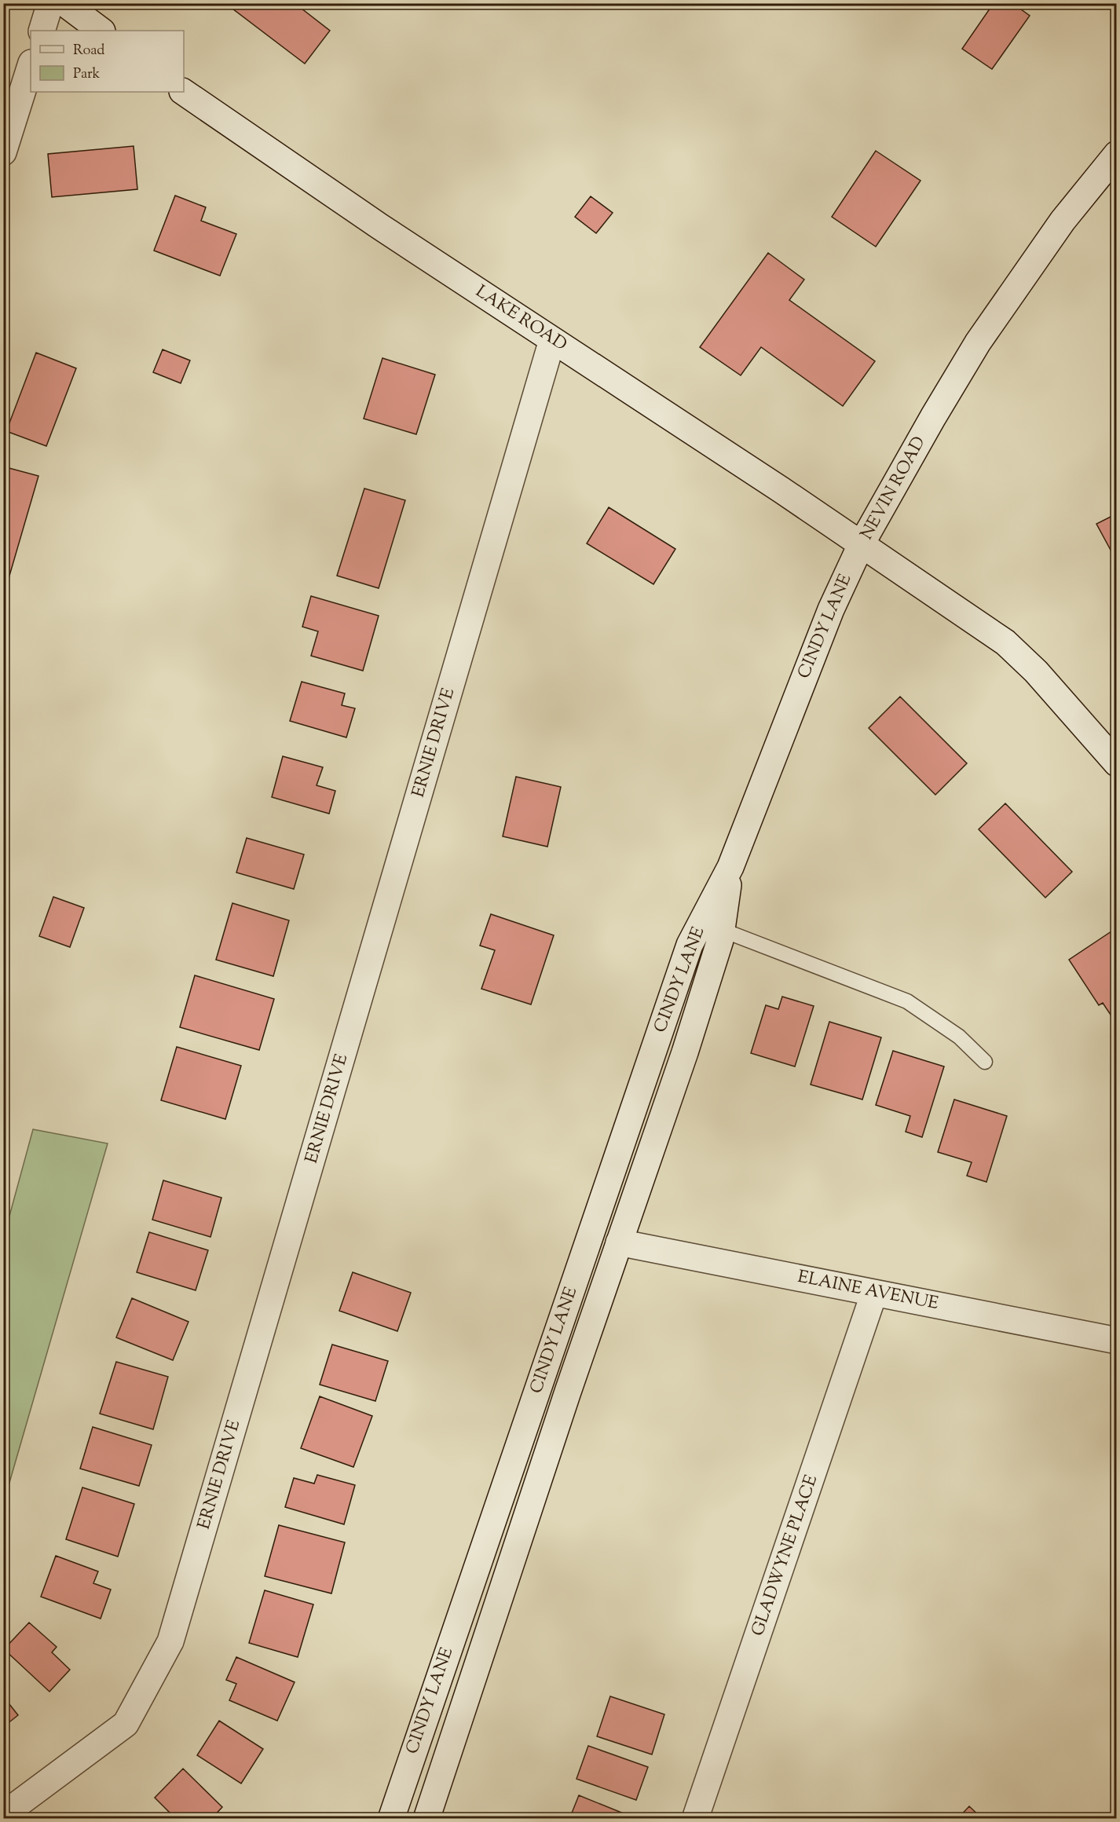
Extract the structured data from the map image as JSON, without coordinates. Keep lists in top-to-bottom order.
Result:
{
  "streets": {
    "street": [
      "LAKE ROAD",
      "NEVIN ROAD",
      "CINDY LANE",
      "ERNIE DRIVE",
      "ELAINE AVENUE",
      "GLADWYNE PLACE"
    ]
  },
  "crossings": [
    ["LAKE ROAD", "NEVIN ROAD"],
    ["LAKE ROAD", "CINDY LANE"],
    ["LAKE ROAD", "ERNIE DRIVE"],
    ["NEVIN ROAD", "CINDY LANE"],
    ["CINDY LANE", "ELAINE AVENUE"],
    ["ELAINE AVENUE", "GLADWYNE PLACE"]
  ],
  "legend": ["Road", "Park"]
}
